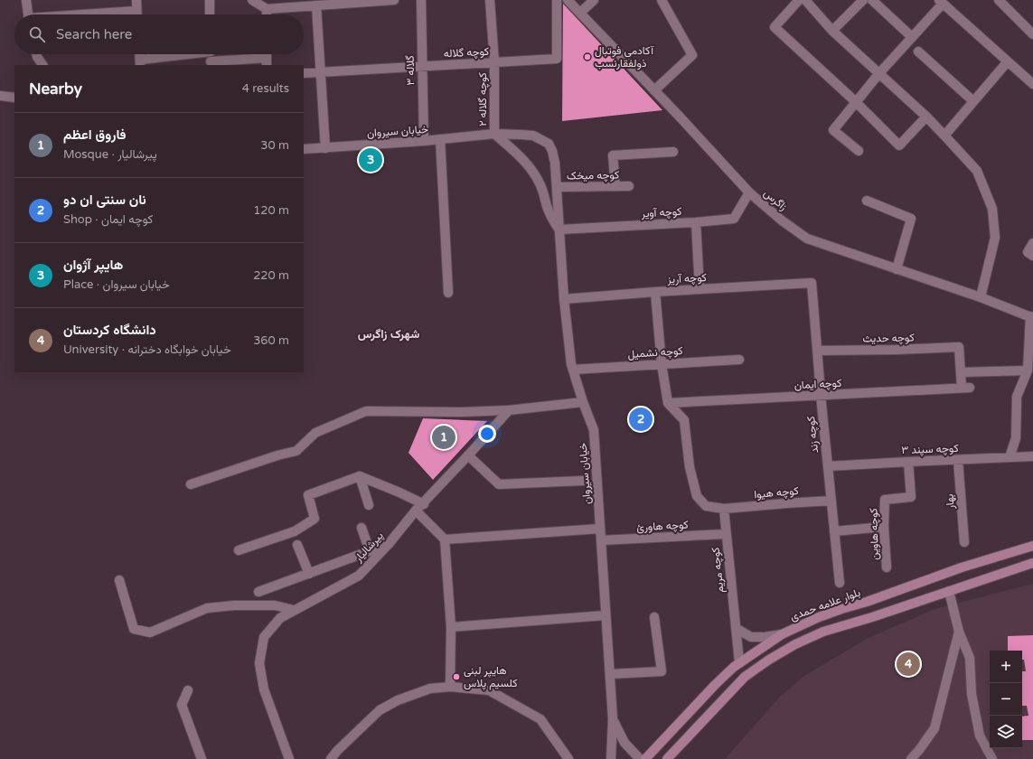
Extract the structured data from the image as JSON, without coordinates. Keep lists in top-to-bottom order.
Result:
{
  "streets": {
    "main road": ["بلوار علامه حمدی"],
    "street": [
      "کوچه گلاله",
      "گلاله ۳",
      "کوچه گلاله ۲",
      "خیابان سیروان",
      "کوچه میخک",
      "زاگرس",
      "کوچه آویر",
      "کوچه آریز",
      "کوچه حدیث",
      "کوچه نشمیل",
      "کوچه ایمان",
      "کوچه زند",
      "کوچه سپند ۳",
      "کوچه هیوا",
      "بهار",
      "کوچه هاورئ",
      "کوچه هاوین",
      "پیرشالیار",
      "کوچه مریم"
    ]
  },
  "crossings": [
    ["کوچه گلاله", "گلاله ۳"],
    ["کوچه گلاله", "کوچه گلاله ۲"],
    ["گلاله ۳", "خیابان سیروان"],
    ["کوچه گلاله ۲", "خیابان سیروان"],
    ["خیابان سیروان", "کوچه میخک"],
    ["خیابان سیروان", "کوچه آویر"],
    ["خیابان سیروان", "کوچه آریز"],
    ["خیابان سیروان", "کوچه نشمیل"],
    ["خیابان سیروان", "کوچه هاورئ"],
    ["زاگرس", "کوچه آویر"],
    ["کوچه آریز", "کوچه زند"],
    ["کوچه حدیث", "کوچه ایمان"],
    ["کوچه حدیث", "کوچه زند"],
    ["کوچه ایمان", "کوچه زند"],
    ["کوچه ایمان", "کوچه هیوا"],
    ["کوچه زند", "کوچه سپند ۳"],
    ["کوچه زند", "کوچه هیوا"],
    ["کوچه سپند ۳", "بهار"],
    ["کوچه سپند ۳", "کوچه هاوین"],
    ["کوچه هیوا", "کوچه مریم"],
    ["کوچه هاورئ", "کوچه مریم"],
    ["کوچه مریم", "بلوار علامه حمدی"]
  ],
  "districts": ["شهرک زاگرس"],
  "places": ["آکادمی فوتبال ذولفقارنسب", "هایپر لبنی کلسیم پلاس"],
  "page": {
    "search": "Search here",
    "heading": ["Nearby", "4 results"],
    "list": [
      {
        "mark": "1",
        "name": "فاروق اعظم",
        "note": "Mosque · پیرشالیار",
        "value": "30 m"
      },
      {
        "mark": "2",
        "name": "نان سنتی ان دو",
        "note": "Shop · کوچه ایمان",
        "value": "120 m"
      },
      {
        "mark": "3",
        "name": "هایپر آژوان",
        "note": "Place · خیابان سیروان",
        "value": "220 m"
      },
      {
        "mark": "4",
        "name": "دانشگاه کردستان",
        "note": "University · خیابان خوابگاه دخترانه",
        "value": "360 m"
      }
    ],
    "pins": [
      "3",
      "2",
      "1",
      "4"
    ],
    "map_buttons": ["+", "−"]
  }
}
